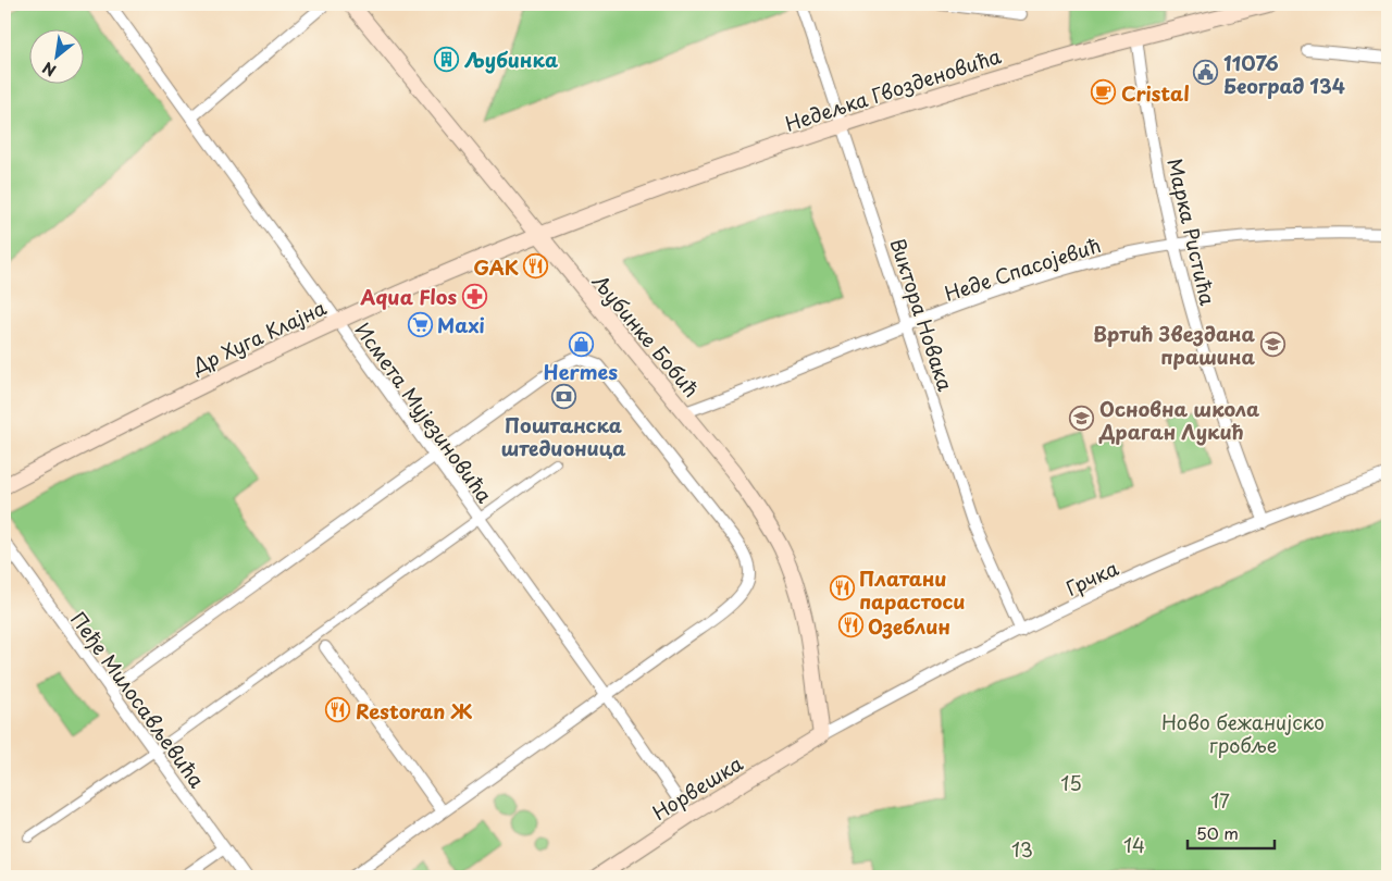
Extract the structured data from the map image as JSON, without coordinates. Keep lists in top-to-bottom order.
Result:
{
  "streets": {
    "main road": [
      "Недељка Гвозденовића",
      "Љубинке Бобић",
      "Др Хуга Клајна",
      "Норвешка"
    ],
    "street": [
      "Марка Ристића",
      "Неде Спасојевић",
      "Виктора Новака",
      "Исмета Мујезиновића",
      "Грчка",
      "Пеђе Милосављевића"
    ]
  },
  "crossings": [
    ["Недељка Гвозденовића", "Марка Ристића"],
    ["Недељка Гвозденовића", "Виктора Новака"],
    ["Недељка Гвозденовића", "Љубинке Бобић"],
    ["Недељка Гвозденовића", "Др Хуга Клајна"],
    ["Марка Ристића", "Неде Спасојевић"],
    ["Марка Ристића", "Грчка"],
    ["Неде Спасојевић", "Виктора Новака"],
    ["Неде Спасојевић", "Љубинке Бобић"],
    ["Виктора Новака", "Грчка"],
    ["Љубинке Бобић", "Др Хуга Клајна"],
    ["Љубинке Бобић", "Грчка"],
    ["Љубинке Бобић", "Норвешка"],
    ["Др Хуга Клајна", "Исмета Мујезиновића"],
    ["Исмета Мујезиновића", "Норвешка"],
    ["Грчка", "Норвешка"]
  ],
  "parks": [
    "Ново бежанијско гробље",
    "15",
    "17",
    "14",
    "13"
  ],
  "places": {
    "building": ["Љубинка"],
    "public building": ["11076 Београд 134"],
    "cafe": ["Cristal"],
    "restaurant": [
      "GAK",
      "Платани парастоси",
      "Озеблин",
      "Restoran Ж"
    ],
    "pharmacy": ["Aqua Flos"],
    "supermarket": ["Maxi"],
    "shop": ["Hermes"],
    "school or university": ["Вртић Звездана прашина", "Основна школа Драган Лукић"],
    "bank": ["Поштанска штедионица"]
  },
  "scale_bar": "50 m",
  "north": "bottom left"
}
